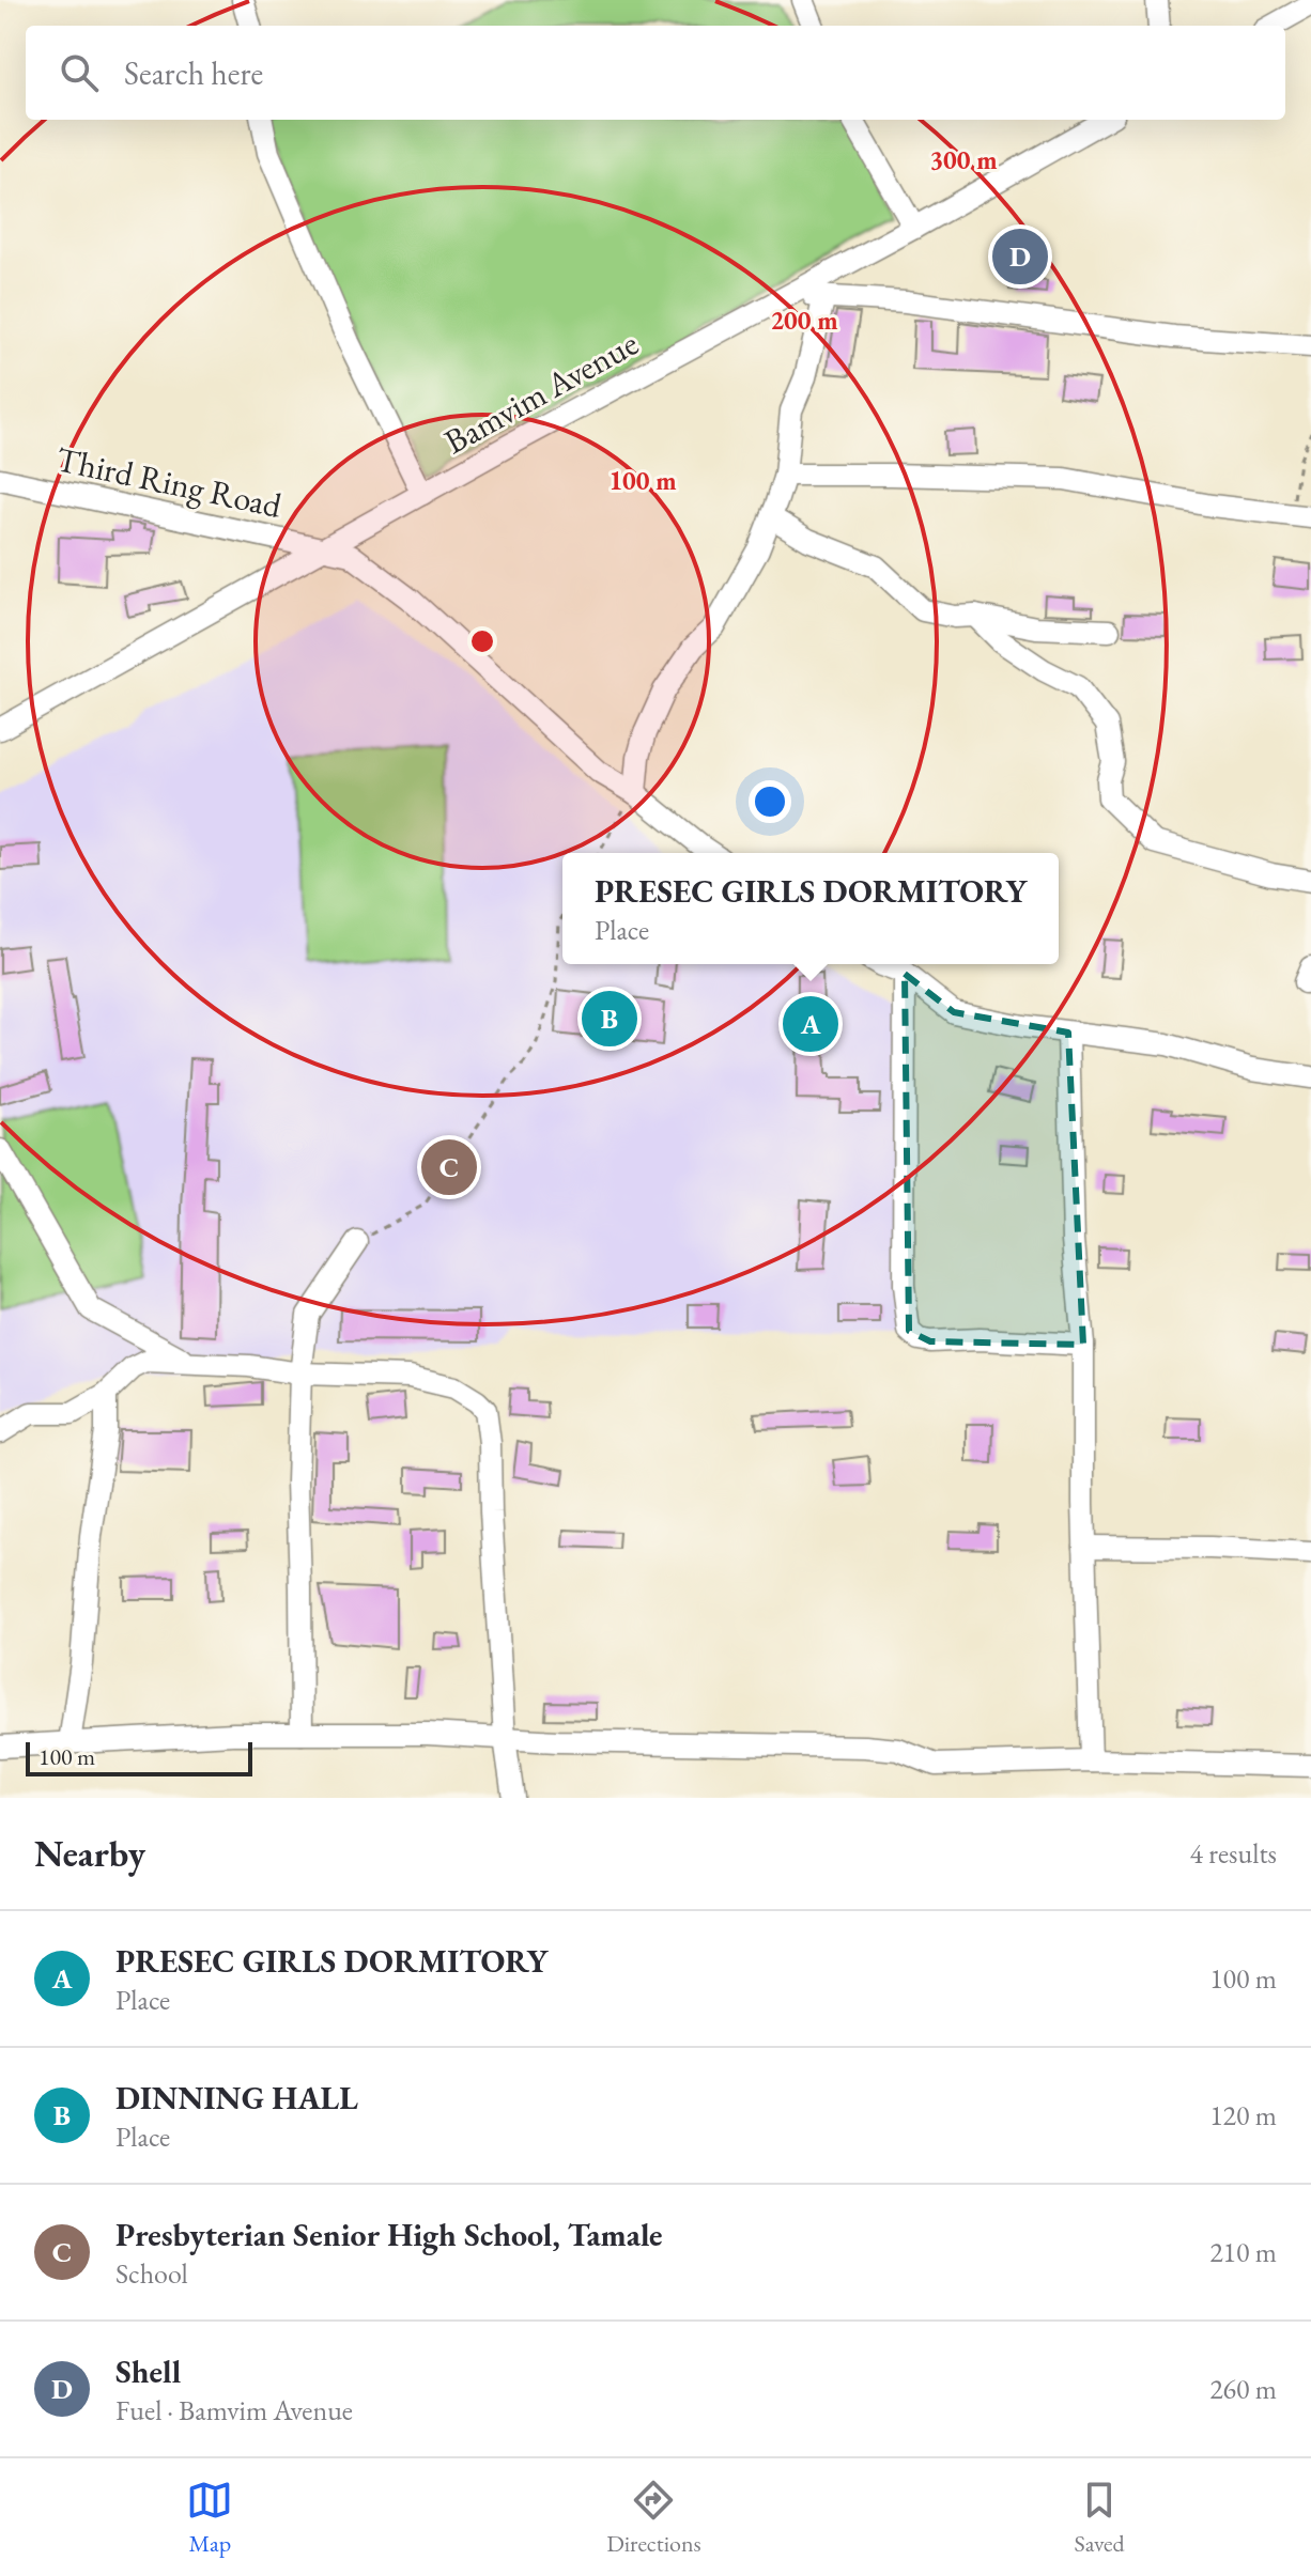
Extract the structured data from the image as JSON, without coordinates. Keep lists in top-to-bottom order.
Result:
{
  "streets": {
    "street": ["Bamvim Avenue", "Third Ring Road"]
  },
  "crossings": [
    ["Bamvim Avenue", "Third Ring Road"]
  ],
  "scale_bar": "100 m",
  "page": {
    "search": "Search here",
    "pins": [
      "D",
      "B",
      "A",
      "C"
    ],
    "popup": ["PRESEC GIRLS DORMITORY", "Place"],
    "scale": "100 m",
    "heading": ["Nearby", "4 results"],
    "list": [
      {
        "mark": "A",
        "name": "PRESEC GIRLS DORMITORY",
        "note": "Place",
        "value": "100 m"
      },
      {
        "mark": "B",
        "name": "DINNING HALL",
        "note": "Place",
        "value": "120 m"
      },
      {
        "mark": "C",
        "name": "Presbyterian Senior High School, Tamale",
        "note": "School",
        "value": "210 m"
      },
      {
        "mark": "D",
        "name": "Shell",
        "note": "Fuel · Bamvim Avenue",
        "value": "260 m"
      }
    ],
    "nav": ["Map", "Directions", "Saved"]
  },
  "rings": ["300 m", "200 m", "100 m"]
}
